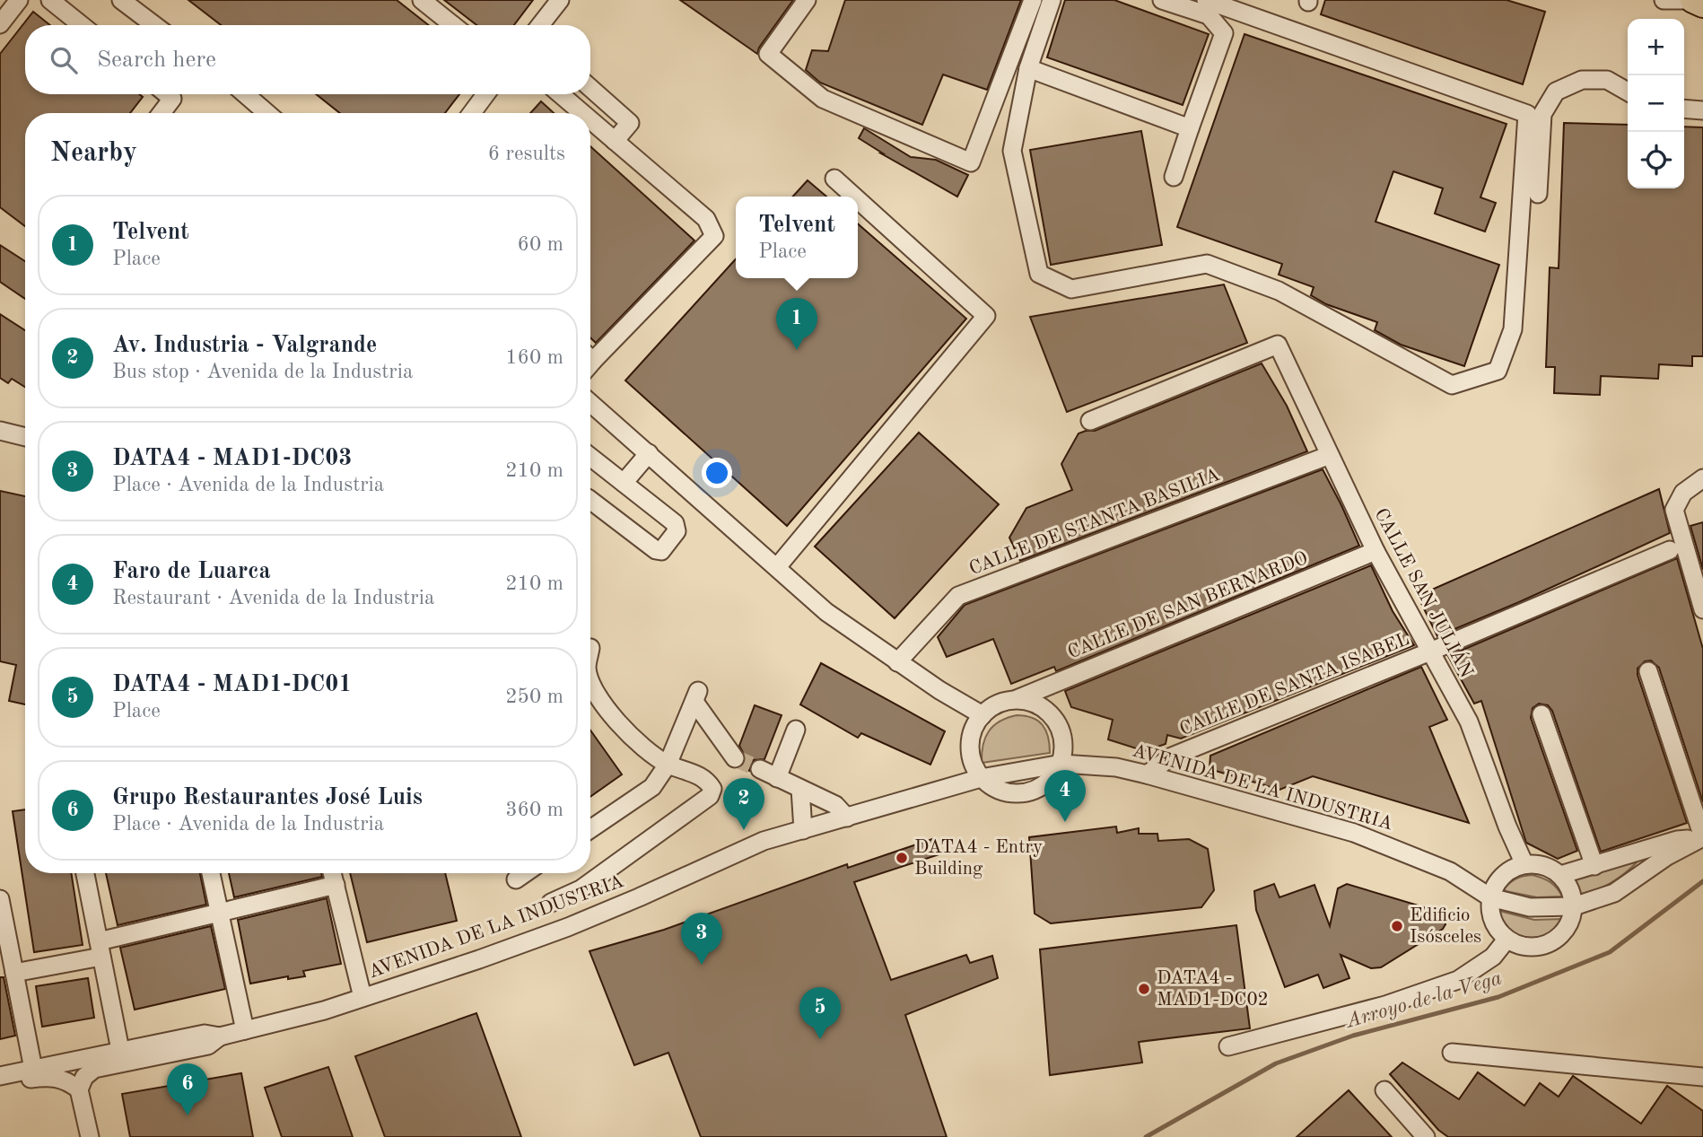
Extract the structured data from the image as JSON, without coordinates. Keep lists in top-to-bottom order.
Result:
{
  "streets": {
    "street": [
      "CALLE DE STANTA BASILIA",
      "CALLE SAN JULIÁN",
      "CALLE DE SAN BERNARDO",
      "CALLE DE SANTA ISABEL",
      "AVENIDA DE LA INDUSTRIA"
    ]
  },
  "crossings": [
    ["CALLE DE STANTA BASILIA", "CALLE SAN JULIÁN"],
    ["CALLE SAN JULIÁN", "CALLE DE SAN BERNARDO"],
    ["CALLE SAN JULIÁN", "CALLE DE SANTA ISABEL"],
    ["CALLE DE SAN BERNARDO", "AVENIDA DE LA INDUSTRIA"],
    ["CALLE DE SANTA ISABEL", "AVENIDA DE LA INDUSTRIA"]
  ],
  "water": ["Arroyo de la Vega"],
  "places": ["DATA4 - Entry Building", "Edificio Isósceles", "DATA4 - MAD1-DC02"],
  "page": {
    "map_buttons": ["+", "−"],
    "search": "Search here",
    "heading": ["Nearby", "6 results"],
    "list": [
      {
        "mark": "1",
        "name": "Telvent",
        "note": "Place",
        "value": "60 m"
      },
      {
        "mark": "2",
        "name": "Av. Industria - Valgrande",
        "note": "Bus stop · Avenida de la Industria",
        "value": "160 m"
      },
      {
        "mark": "3",
        "name": "DATA4 - MAD1-DC03",
        "note": "Place · Avenida de la Industria",
        "value": "210 m"
      },
      {
        "mark": "4",
        "name": "Faro de Luarca",
        "note": "Restaurant · Avenida de la Industria",
        "value": "210 m"
      },
      {
        "mark": "5",
        "name": "DATA4 - MAD1-DC01",
        "note": "Place",
        "value": "250 m"
      },
      {
        "mark": "6",
        "name": "Grupo Restaurantes José Luis",
        "note": "Place · Avenida de la Industria",
        "value": "360 m"
      }
    ],
    "popup": ["Telvent", "Place"],
    "pins": [
      "1",
      "4",
      "2",
      "3",
      "5",
      "6"
    ]
  }
}
